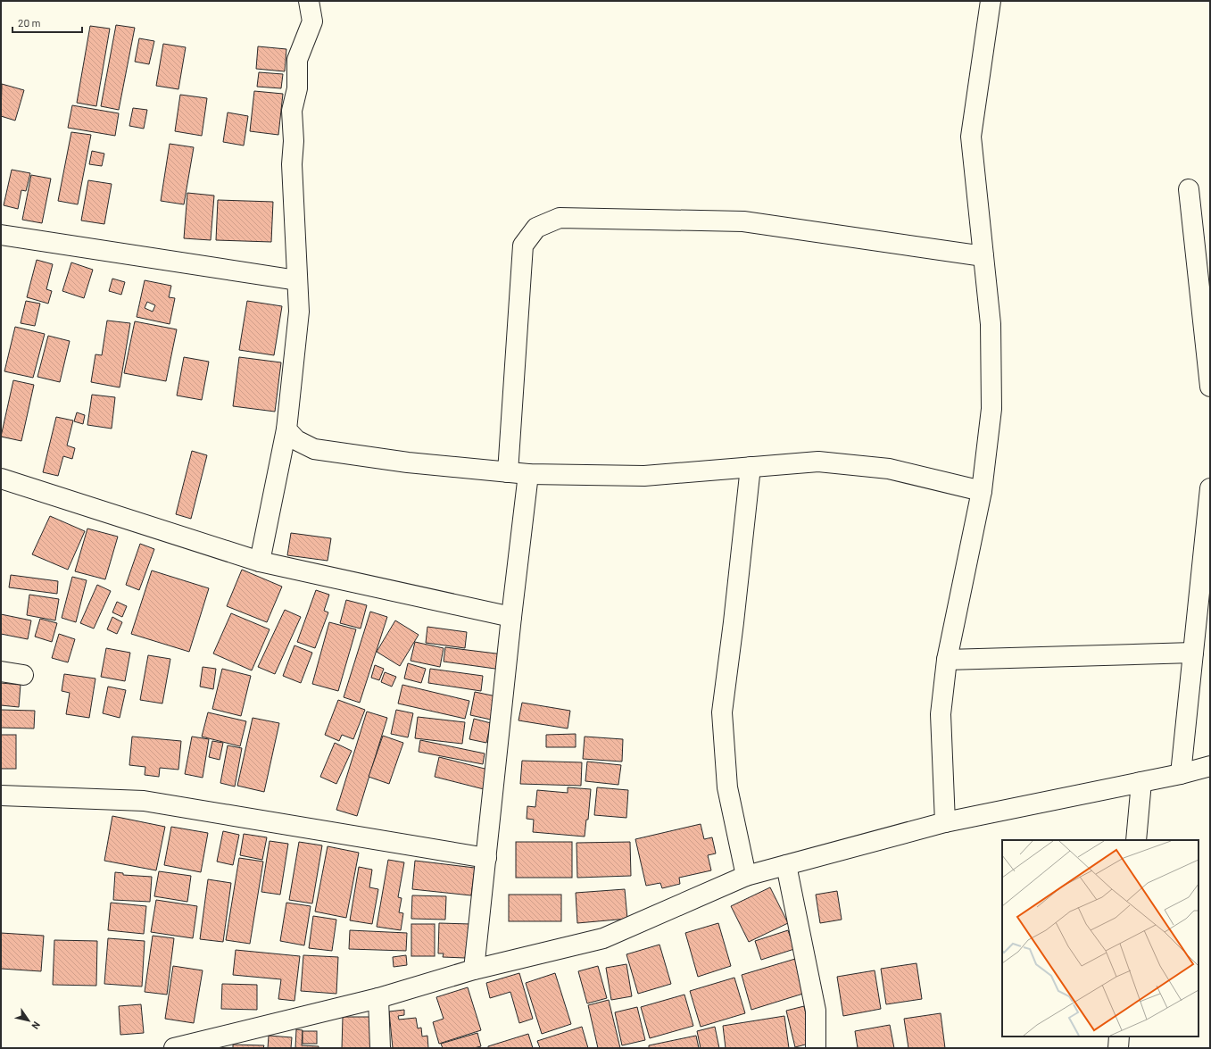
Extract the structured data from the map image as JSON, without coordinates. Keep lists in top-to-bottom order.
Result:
{
  "scale_bar": "20 m",
  "north": "bottom right"
}
